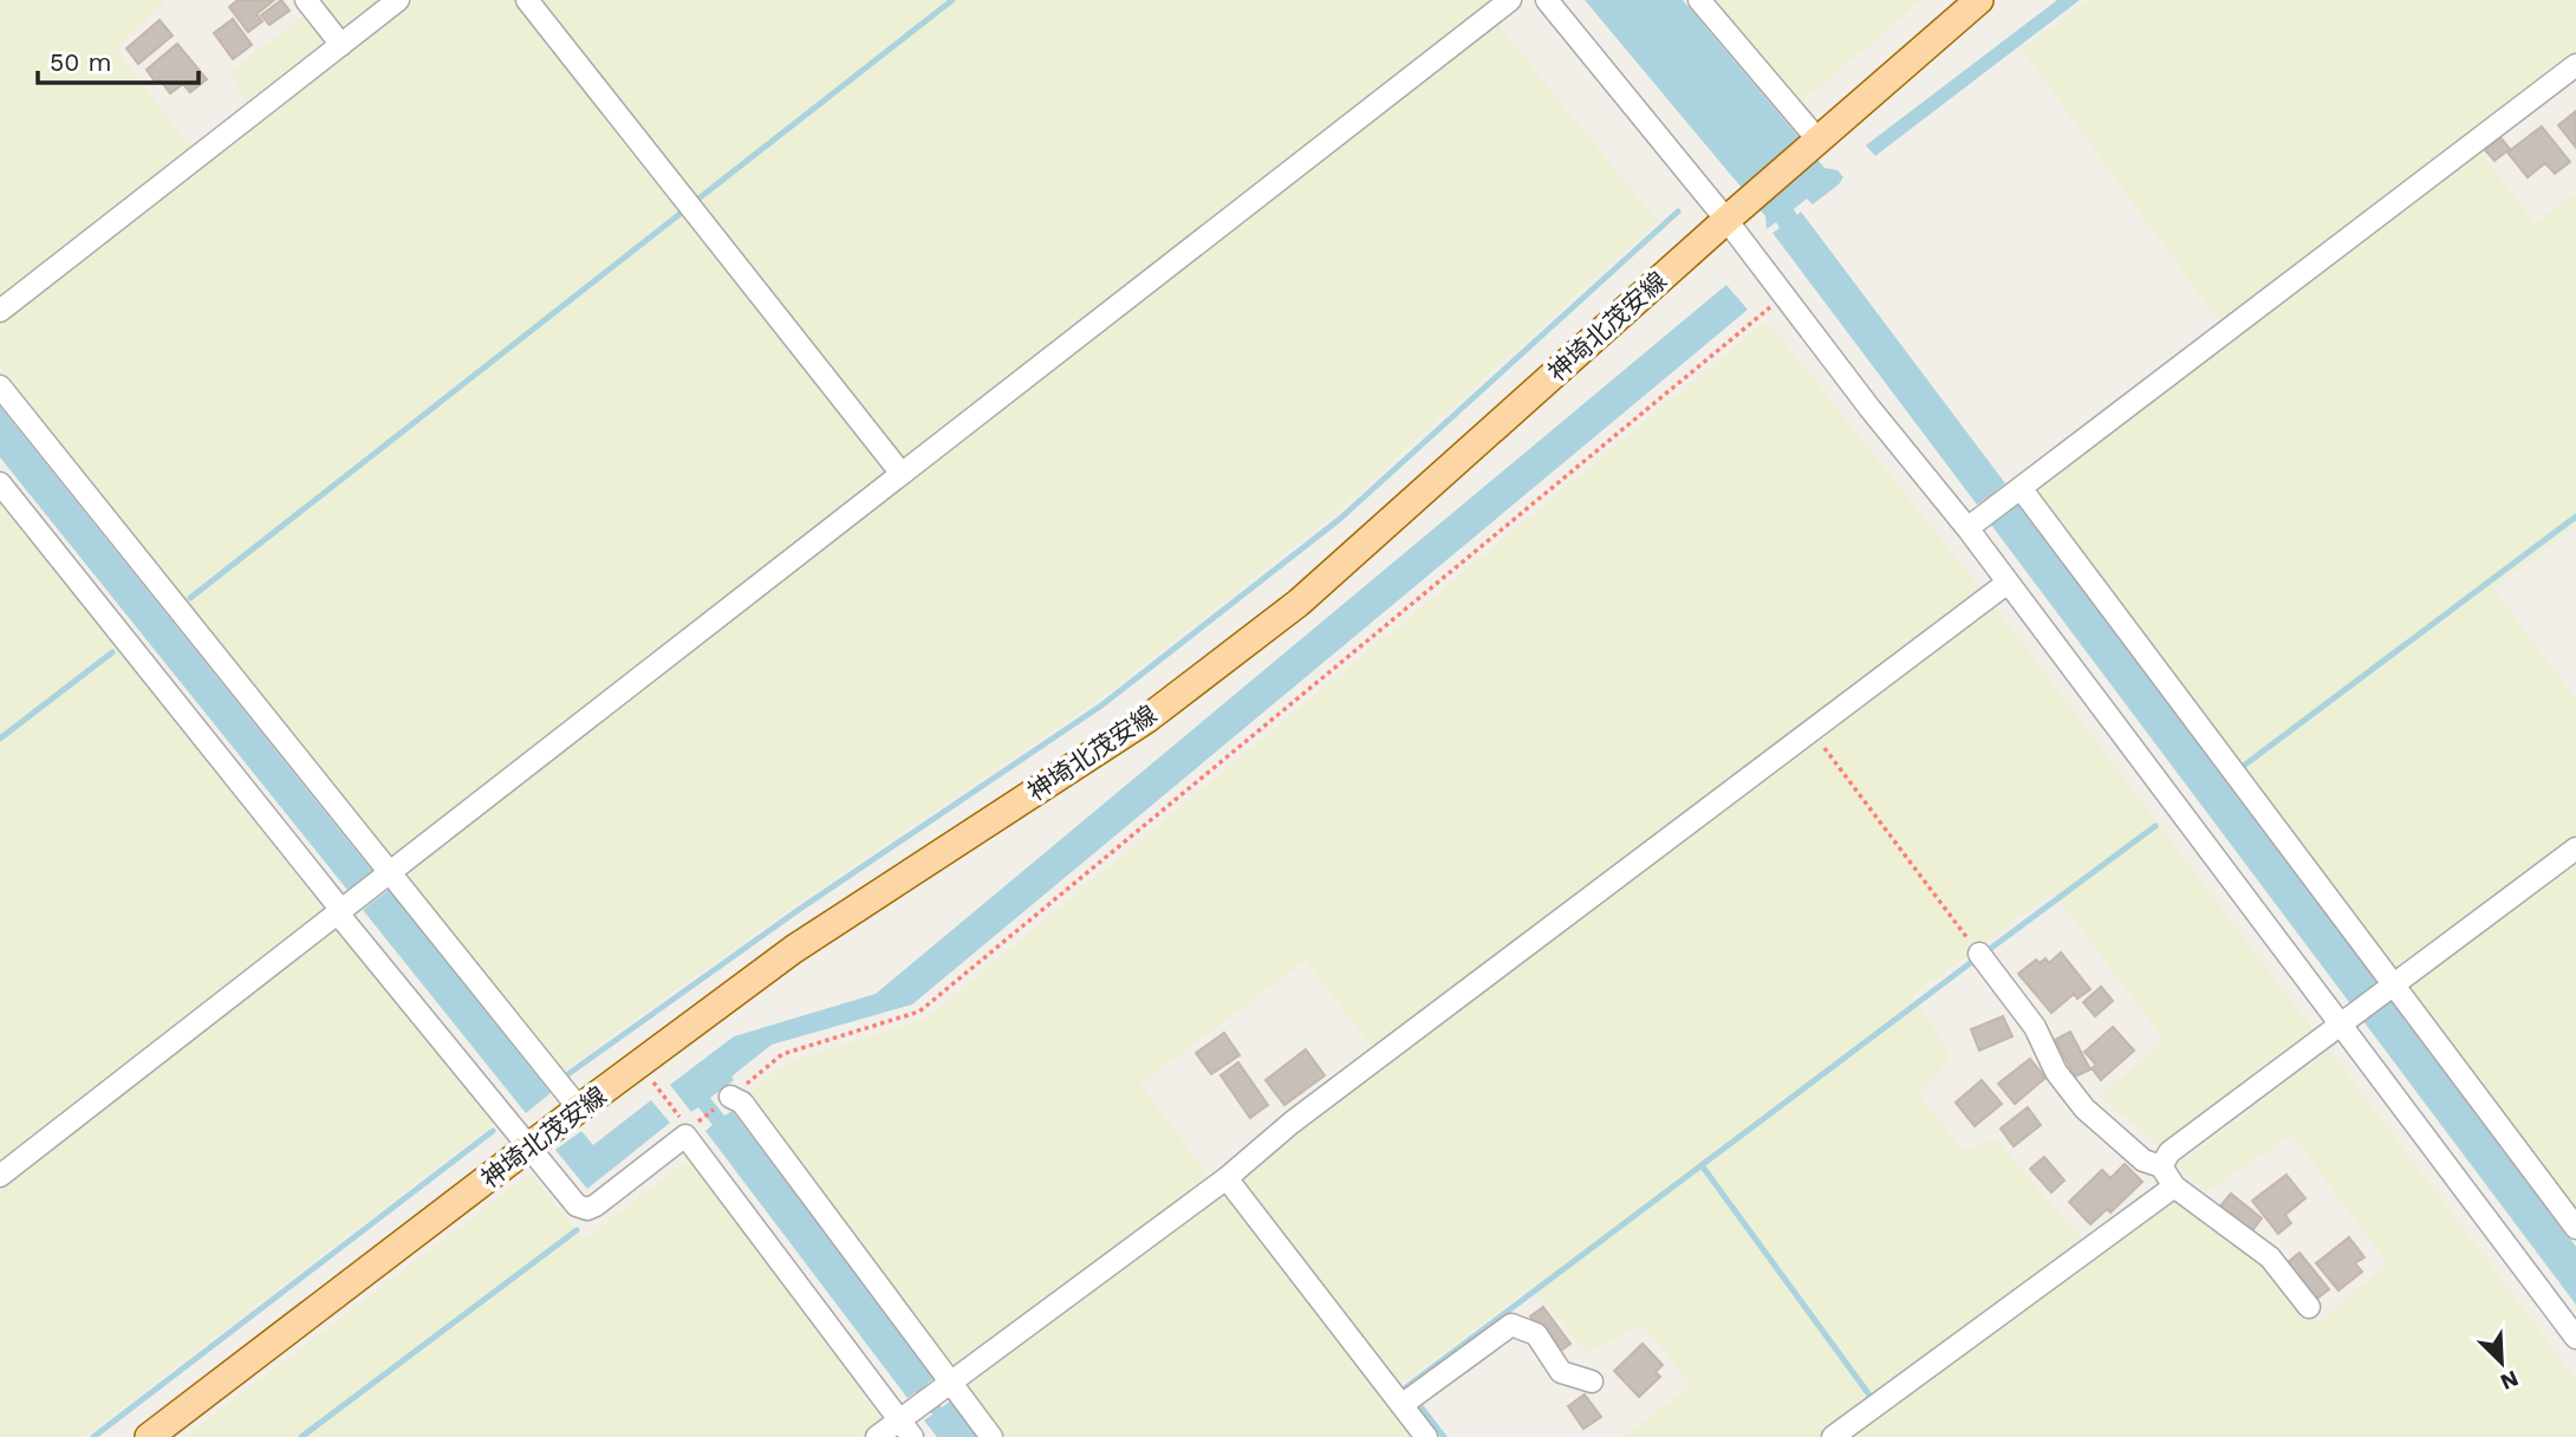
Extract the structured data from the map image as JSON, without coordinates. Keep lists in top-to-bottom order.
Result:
{
  "streets": {
    "main road": ["神埼北茂安線"]
  },
  "scale_bar": "50 m",
  "north": "bottom right"
}
